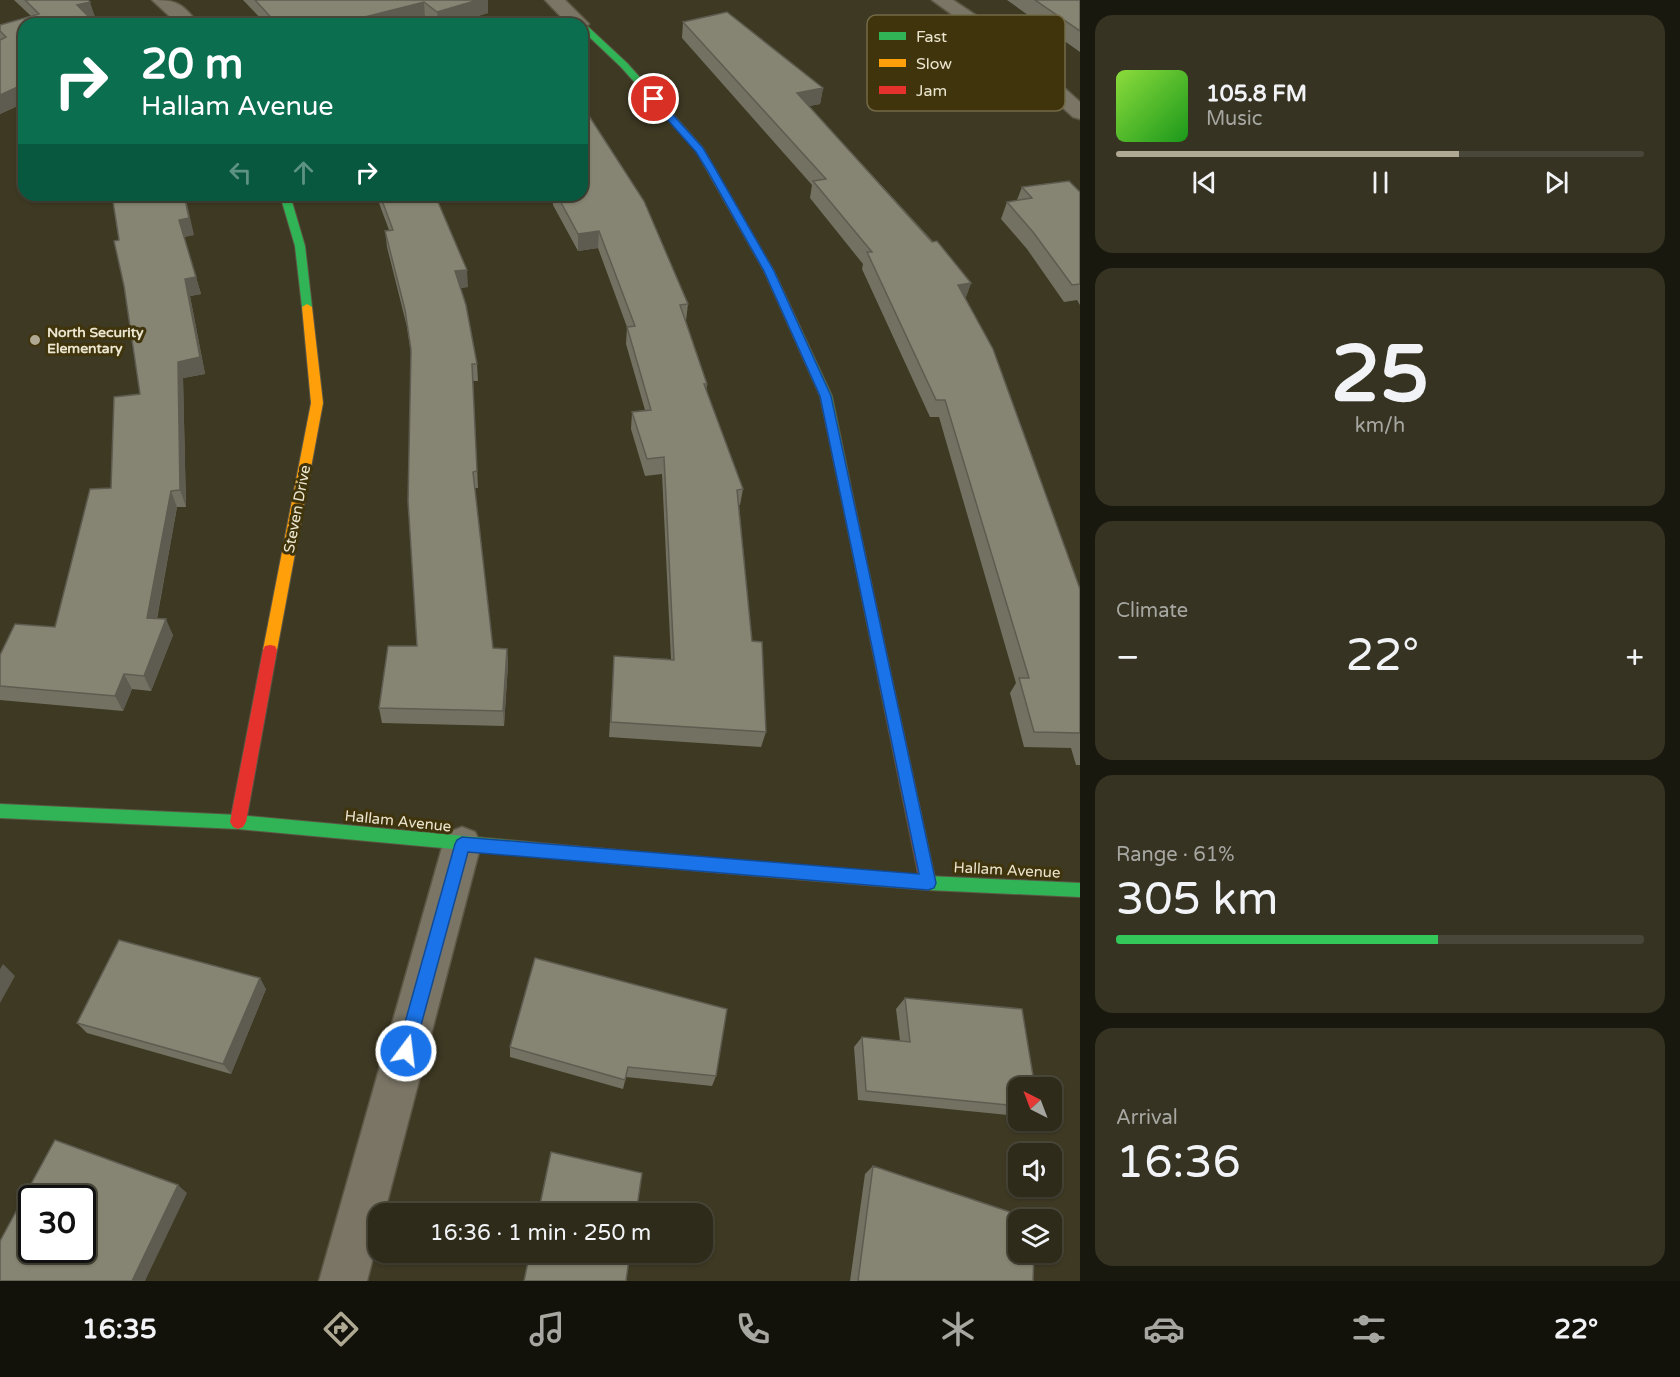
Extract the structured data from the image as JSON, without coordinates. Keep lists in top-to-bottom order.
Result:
{
  "streets": {
    "street": ["Steven Drive", "Hallam Avenue"]
  },
  "crossings": [
    ["Steven Drive", "Hallam Avenue"]
  ],
  "places": ["North Security Elementary"],
  "legend": ["Fast", "Slow", "Jam"],
  "north": "top left",
  "page": {
    "turn": ["20 m", "Hallam Avenue"],
    "song": ["105.8 FM", "Music"],
    "tile": [
      ["25", "km/h"],
      "Climate",
      ["Range · 61%", "305 km"],
      ["Arrival", "16:36"]
    ],
    "heat": ["−", "22°", "+"],
    "limit": "30",
    "trip": "16:36 · 1 min · 250 m",
    "tabs": ["16:35", "22°"]
  }
}
